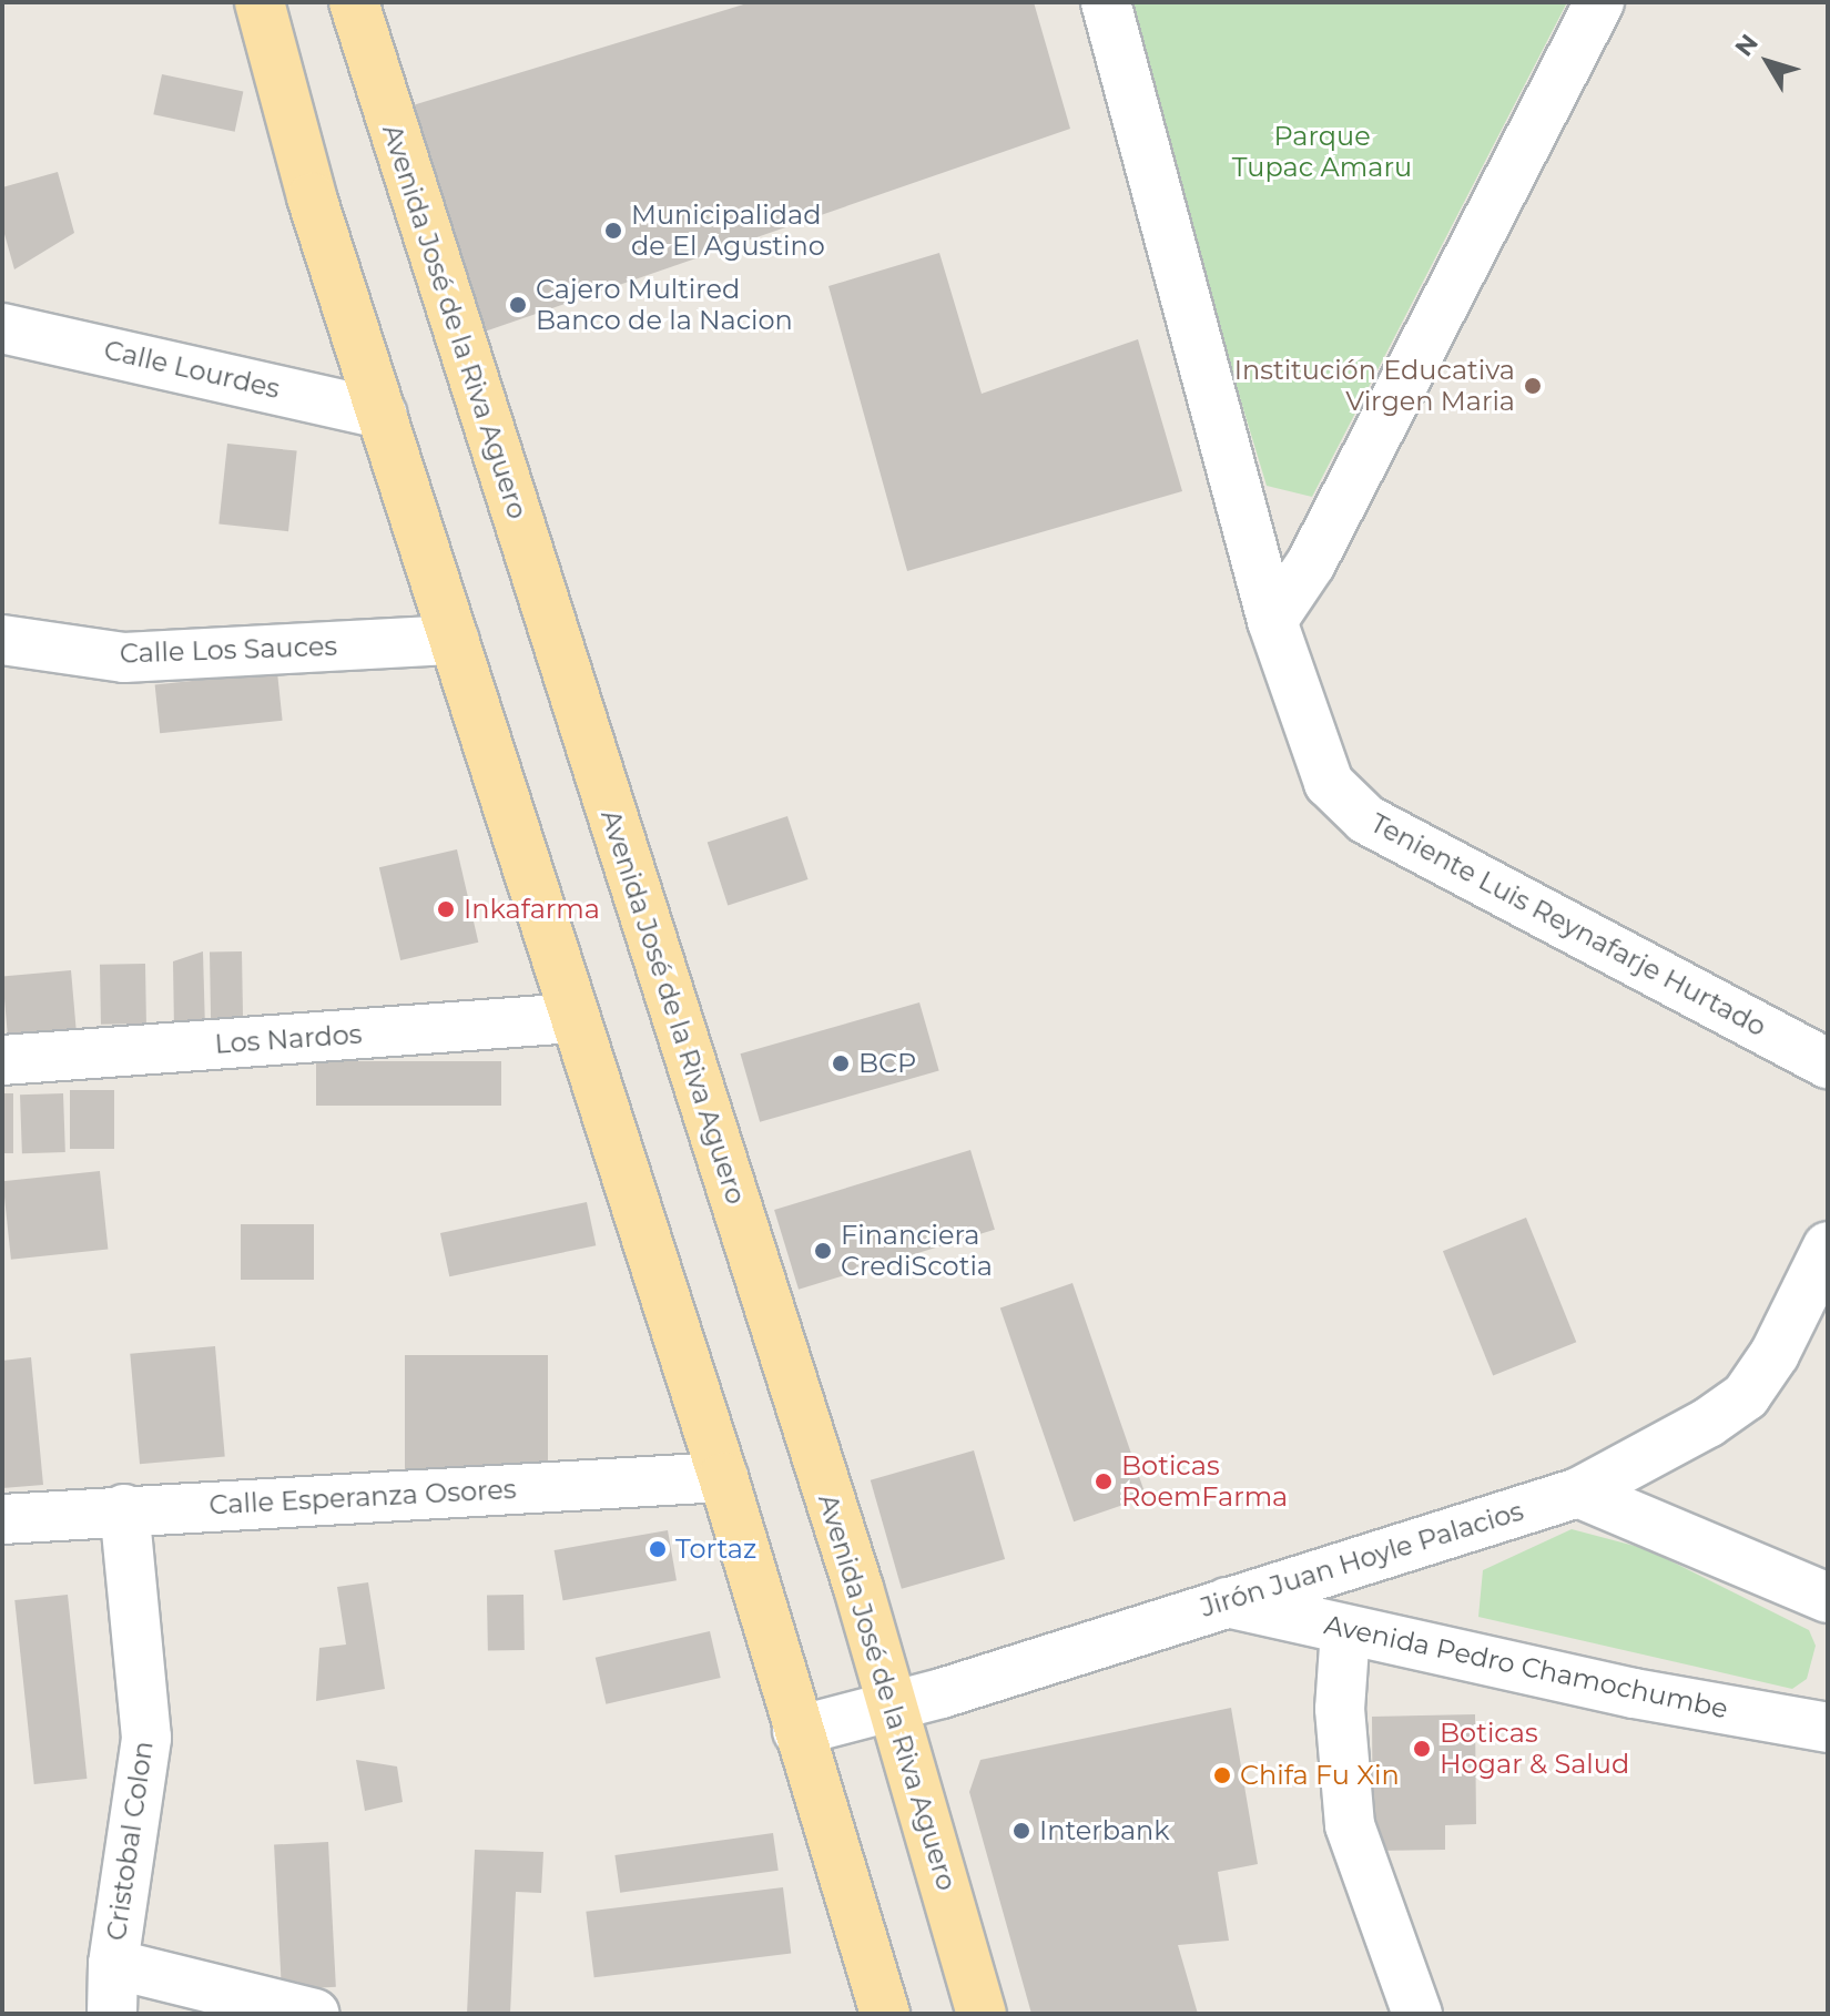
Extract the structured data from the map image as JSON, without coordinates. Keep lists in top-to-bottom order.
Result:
{
  "streets": {
    "main road": ["Avenida José de la Riva Aguero"],
    "street": [
      "Calle Lourdes",
      "Calle Los Sauces",
      "Teniente Luis Reynafarje Hurtado",
      "Los Nardos",
      "Calle Esperanza Osores",
      "Jirón Juan Hoyle Palacios",
      "Avenida Pedro Chamochumbe",
      "Cristobal Colon"
    ]
  },
  "crossings": [
    ["Avenida José de la Riva Aguero", "Jirón Juan Hoyle Palacios"],
    ["Calle Esperanza Osores", "Cristobal Colon"],
    ["Jirón Juan Hoyle Palacios", "Avenida Pedro Chamochumbe"]
  ],
  "parks": ["Parque Tupac Amaru"],
  "places": [
    "Municipalidad de El Agustino",
    "Cajero Multired Banco de la Nacion",
    "Institución Educativa Virgen Maria",
    "Inkafarma",
    "BCP",
    "Financiera CrediScotia",
    "Boticas RoemFarma",
    "Tortaz",
    "Boticas Hogar & Salud",
    "Chifa Fu Xin",
    "Interbank"
  ],
  "north": "top left"
}
